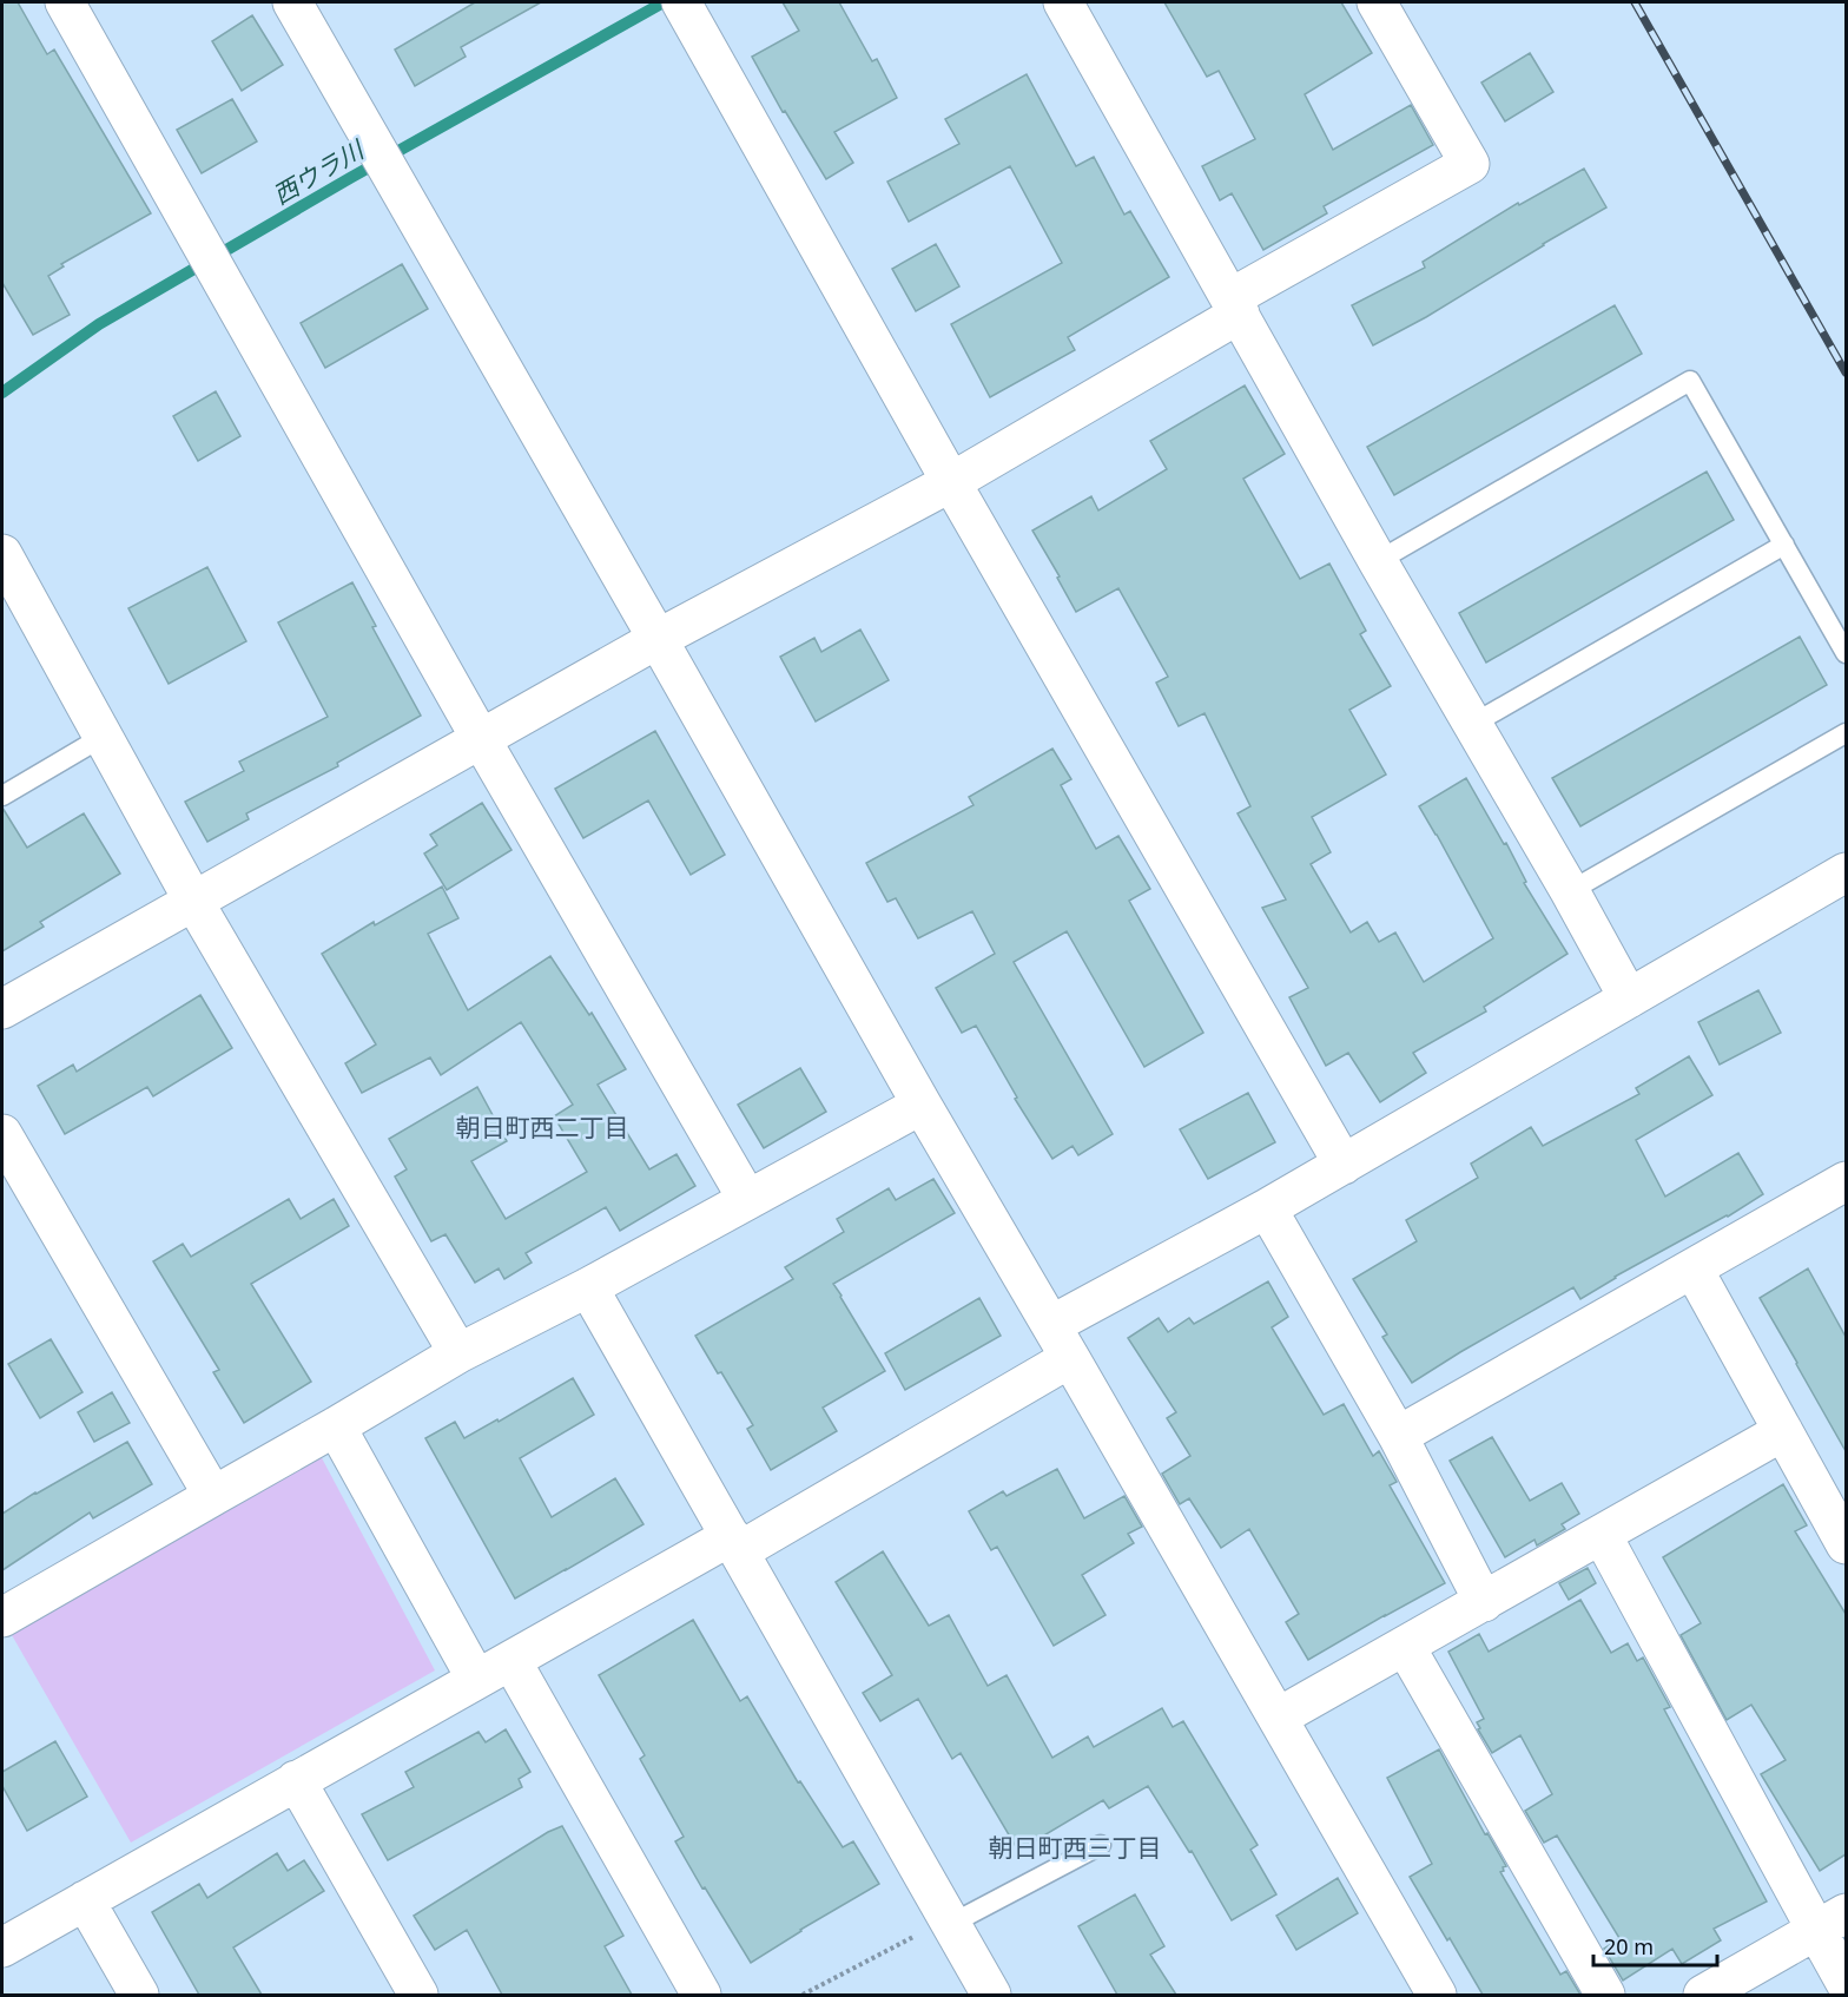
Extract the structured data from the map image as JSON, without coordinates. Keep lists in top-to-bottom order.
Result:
{
  "districts": ["朝日町西二丁目", "朝日町西三丁目"],
  "water": ["西ウラ川"],
  "scale_bar": "20 m"
}
